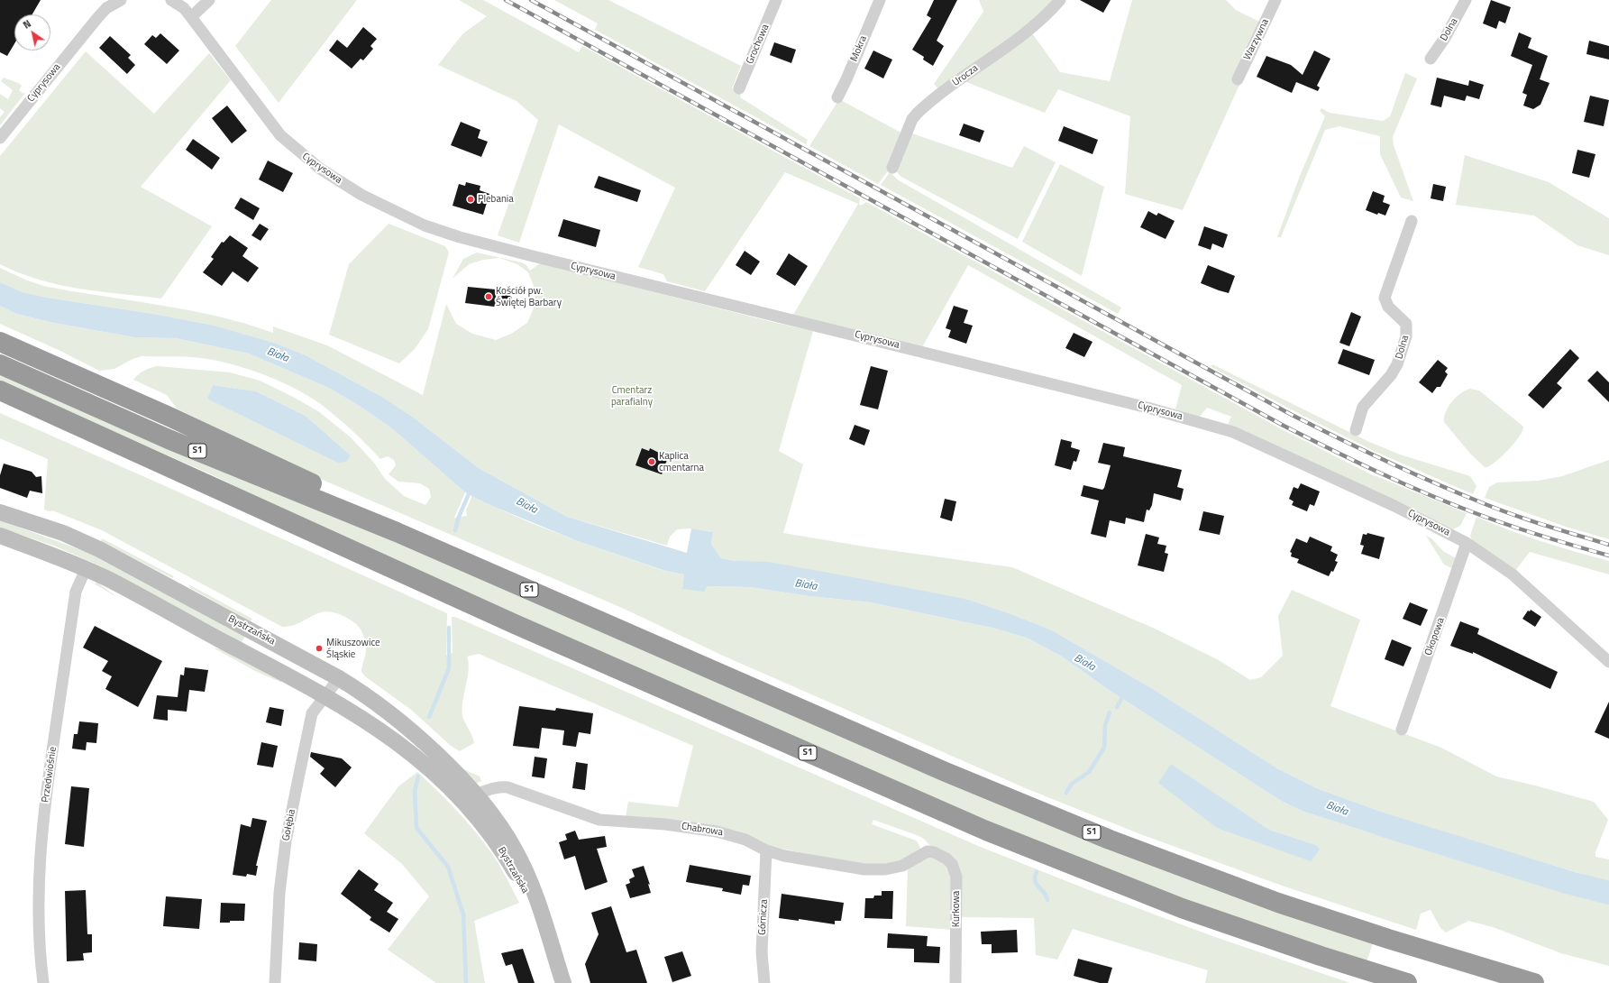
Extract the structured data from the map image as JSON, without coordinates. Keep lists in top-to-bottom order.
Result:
{
  "streets": {
    "highway": ["S1"],
    "main road": ["Bystrzańska"],
    "street": [
      "Dolna",
      "Warzywna",
      "Grochowa",
      "Mokra",
      "Urocza",
      "Cyprysowa",
      "Okopowa",
      "Przedwiośnie",
      "Gołębia",
      "Chabrowa",
      "Kurkowa",
      "Górnicza"
    ]
  },
  "crossings": [
    ["Cyprysowa", "Okopowa"],
    ["Bystrzańska", "Przedwiośnie"],
    ["Bystrzańska", "Gołębia"],
    ["Bystrzańska", "Chabrowa"],
    ["Chabrowa", "Kurkowa"],
    ["Chabrowa", "Górnicza"]
  ],
  "water": ["Biała"],
  "parks": ["Cmentarz parafialny"],
  "places": [
    "Plebania",
    "Kościół pw. Świętej Barbary",
    "Kaplica cmentarna",
    "Mikuszowice Śląskie"
  ],
  "north": "top left"
}
